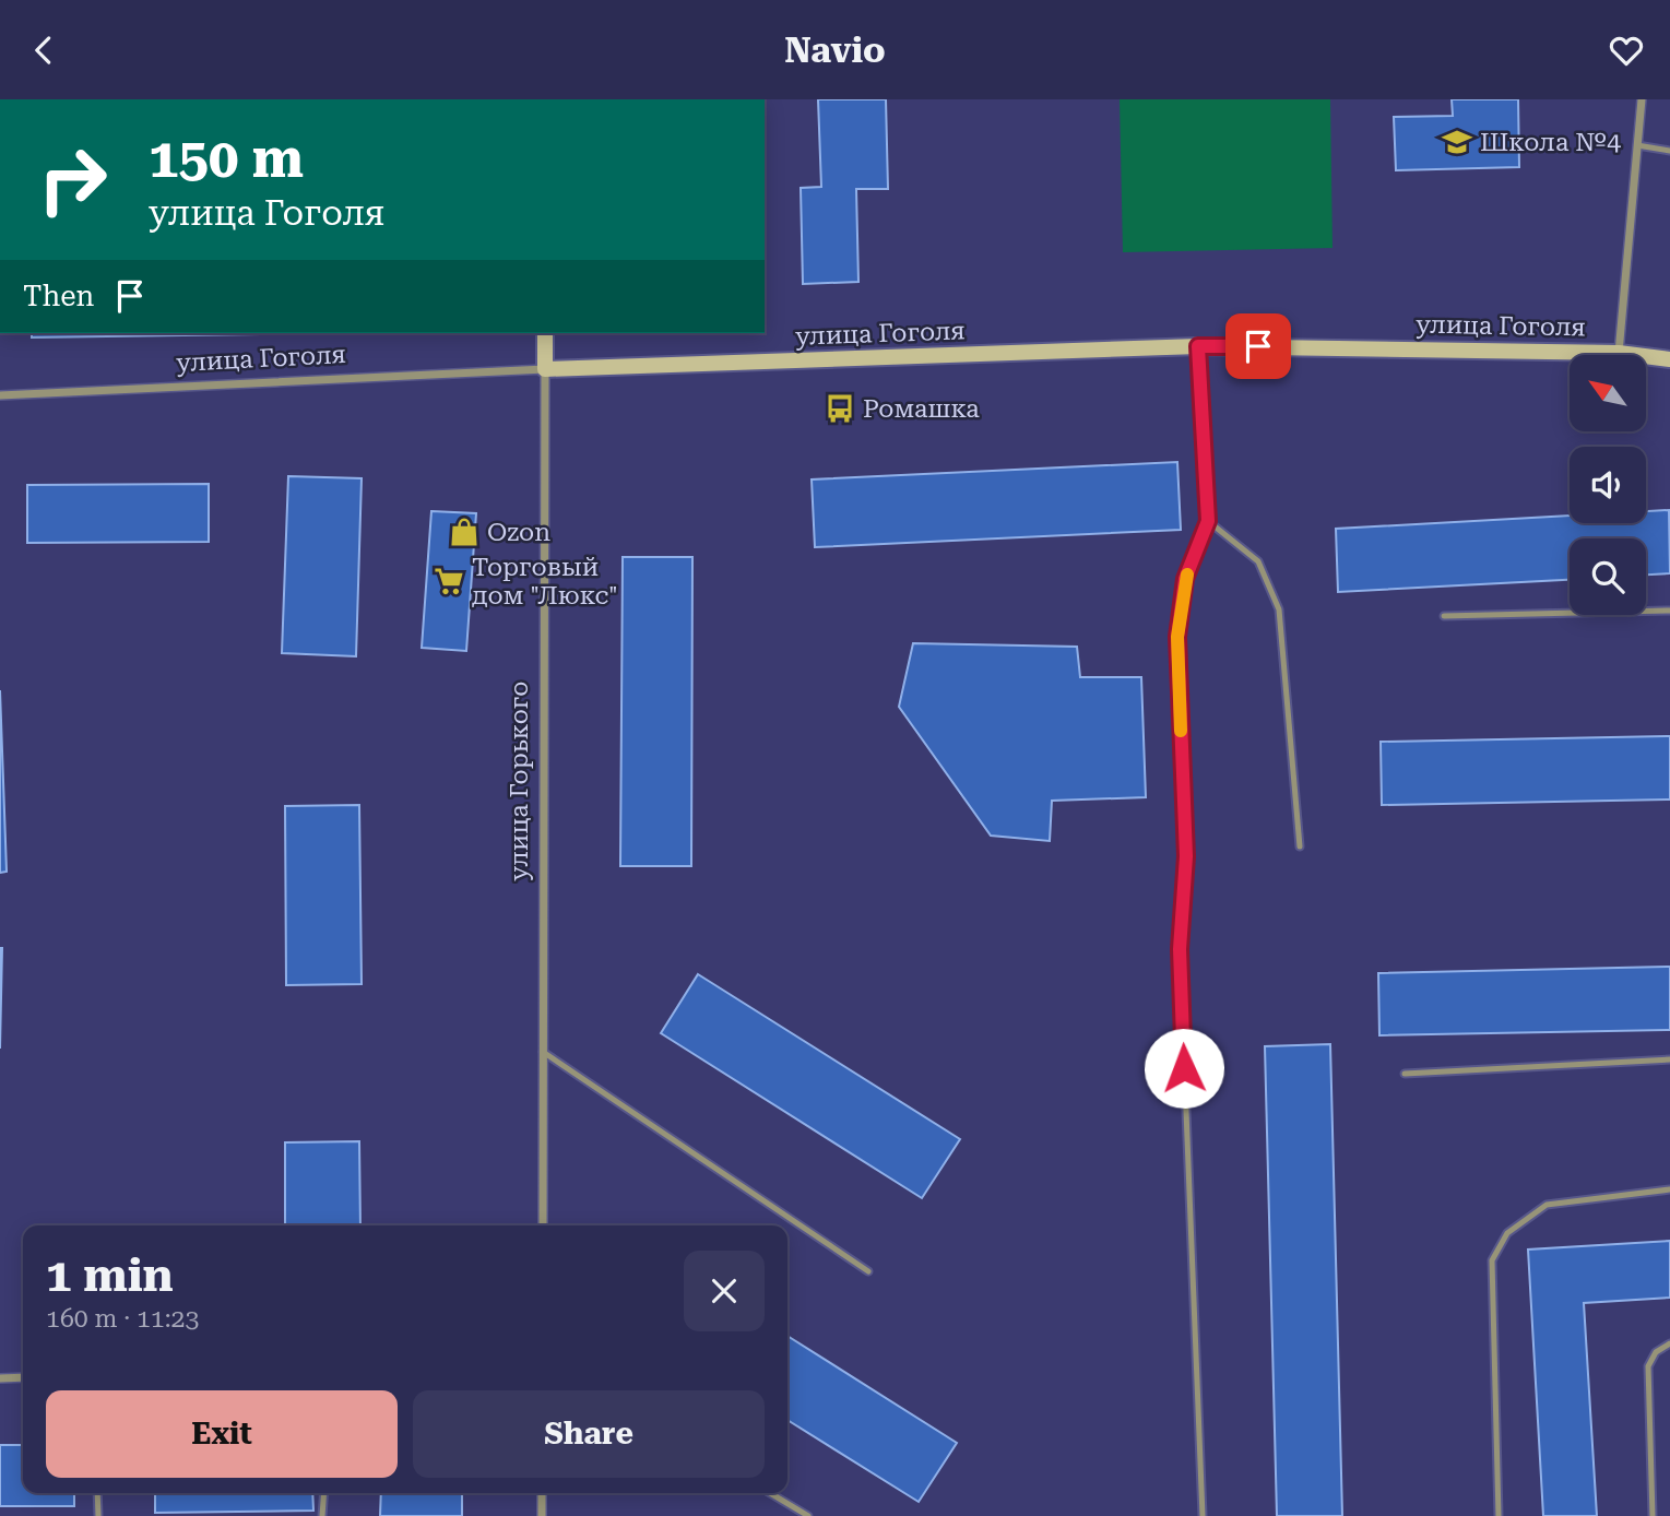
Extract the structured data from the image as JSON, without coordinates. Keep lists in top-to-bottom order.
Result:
{
  "streets": {
    "street": ["улица Гоголя", "улица Горького"]
  },
  "crossings": [
    ["улица Гоголя", "улица Горького"]
  ],
  "places": {
    "school or university": ["Школа №4"],
    "bus stop": ["Ромашка"],
    "shop": ["Ozon"],
    "supermarket": ["Торговый дом \"Люкс\""]
  },
  "north": "top left",
  "page": {
    "header": "Navio",
    "turn": ["150 m", "улица Гоголя"],
    "then": "Then",
    "heading": ["1 min", "160 m · 11:23"],
    "buttons": ["Exit", "Share"]
  }
}
